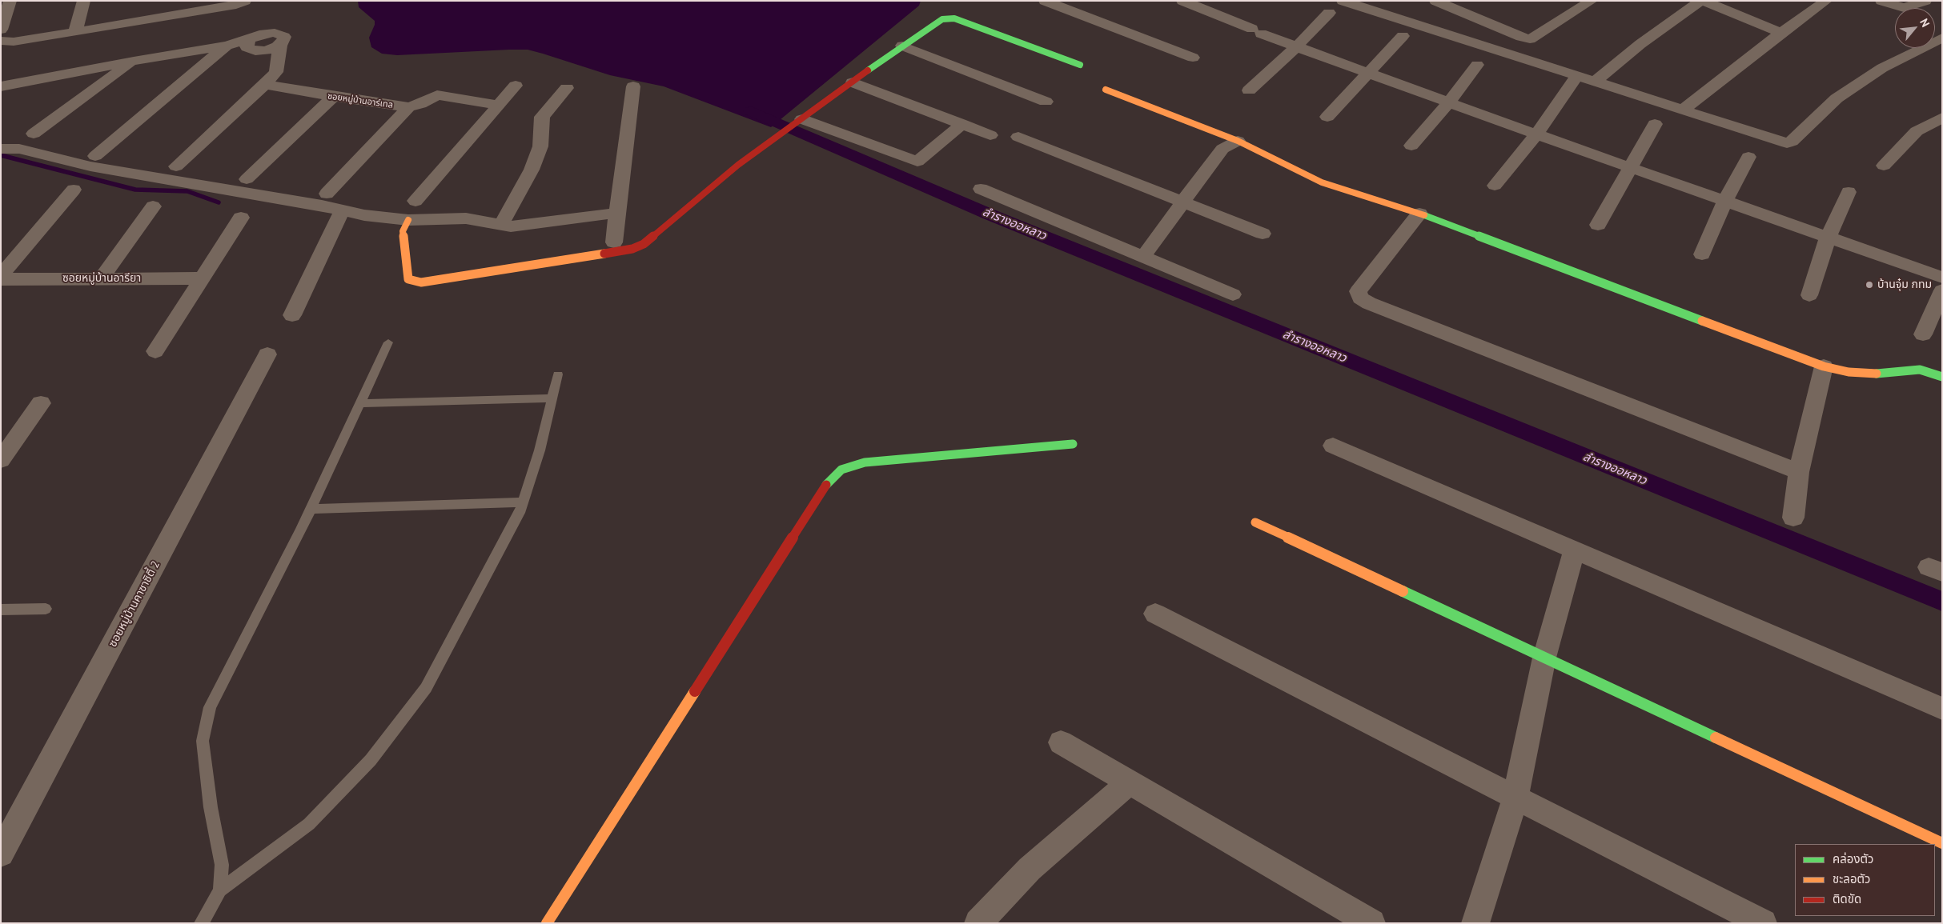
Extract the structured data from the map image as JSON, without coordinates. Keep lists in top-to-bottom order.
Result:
{
  "streets": {
    "street": ["ซอยหมู่บ้านอาร์เทล", "ซอยหมู่บ้านอารียา", "ซอยหมู่บ้านคาซาซิตี้ 2"]
  },
  "water": ["ลำรางออหลาว"],
  "places": ["บ้านจุ๋ม กทม"],
  "legend": ["คล่องตัว", "ชะลอตัว", "ติดขัด"],
  "north": "top right"
}
